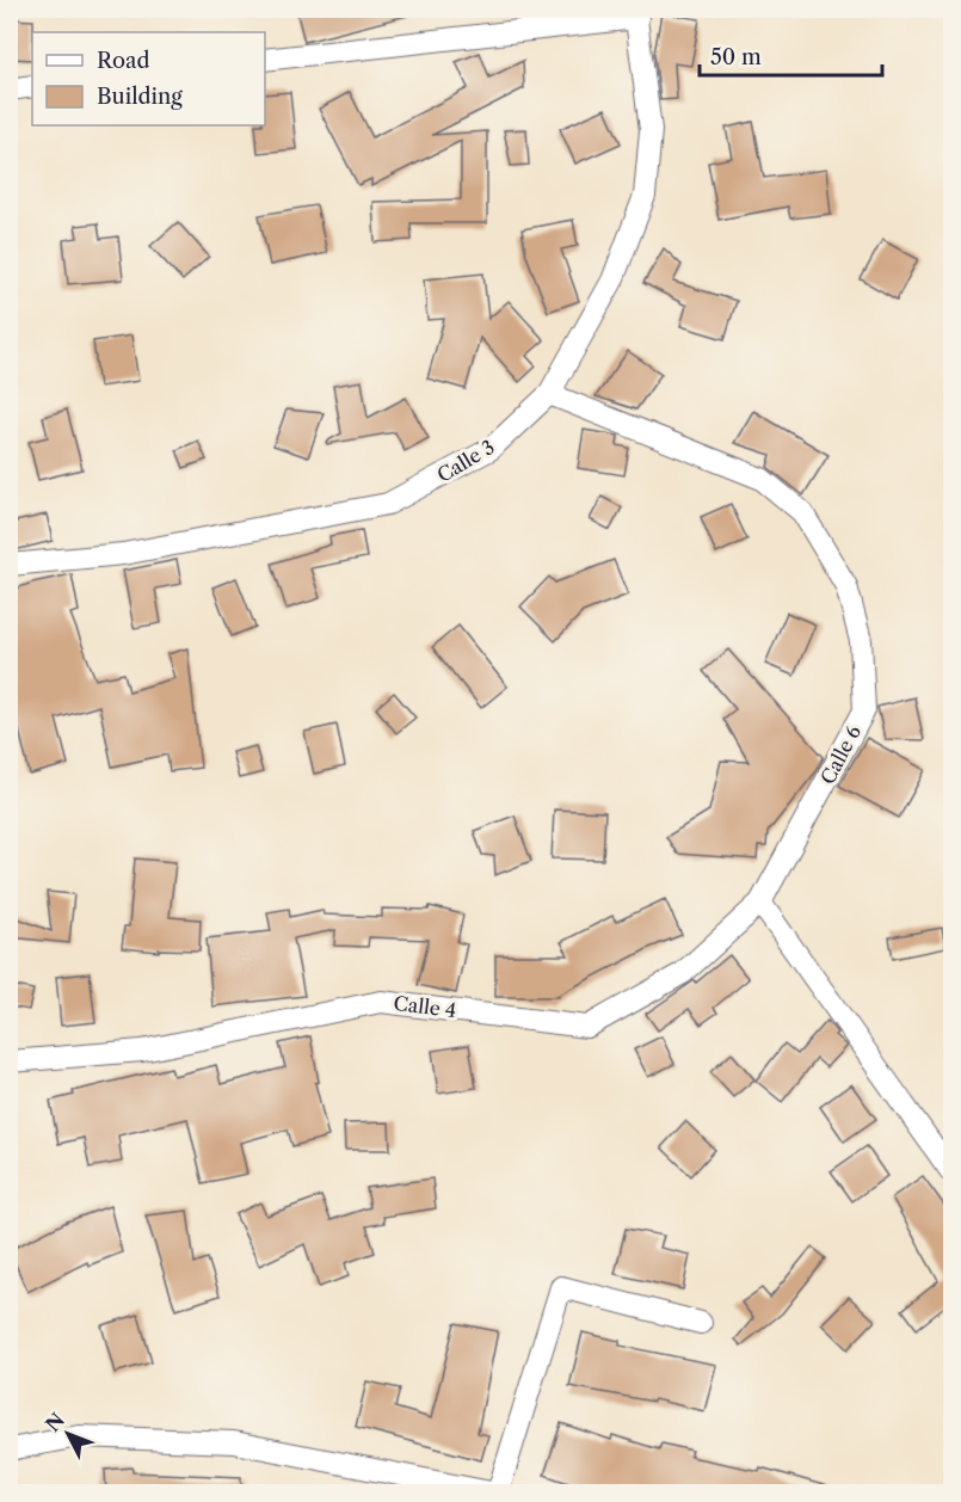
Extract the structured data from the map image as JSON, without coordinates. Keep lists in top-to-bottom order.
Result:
{
  "streets": {
    "street": ["Calle 3", "Calle 6", "Calle 4"]
  },
  "crossings": [
    ["Calle 3", "Calle 6"],
    ["Calle 6", "Calle 4"]
  ],
  "legend": ["Road", "Building"],
  "scale_bar": "50 m",
  "north": "top left"
}
